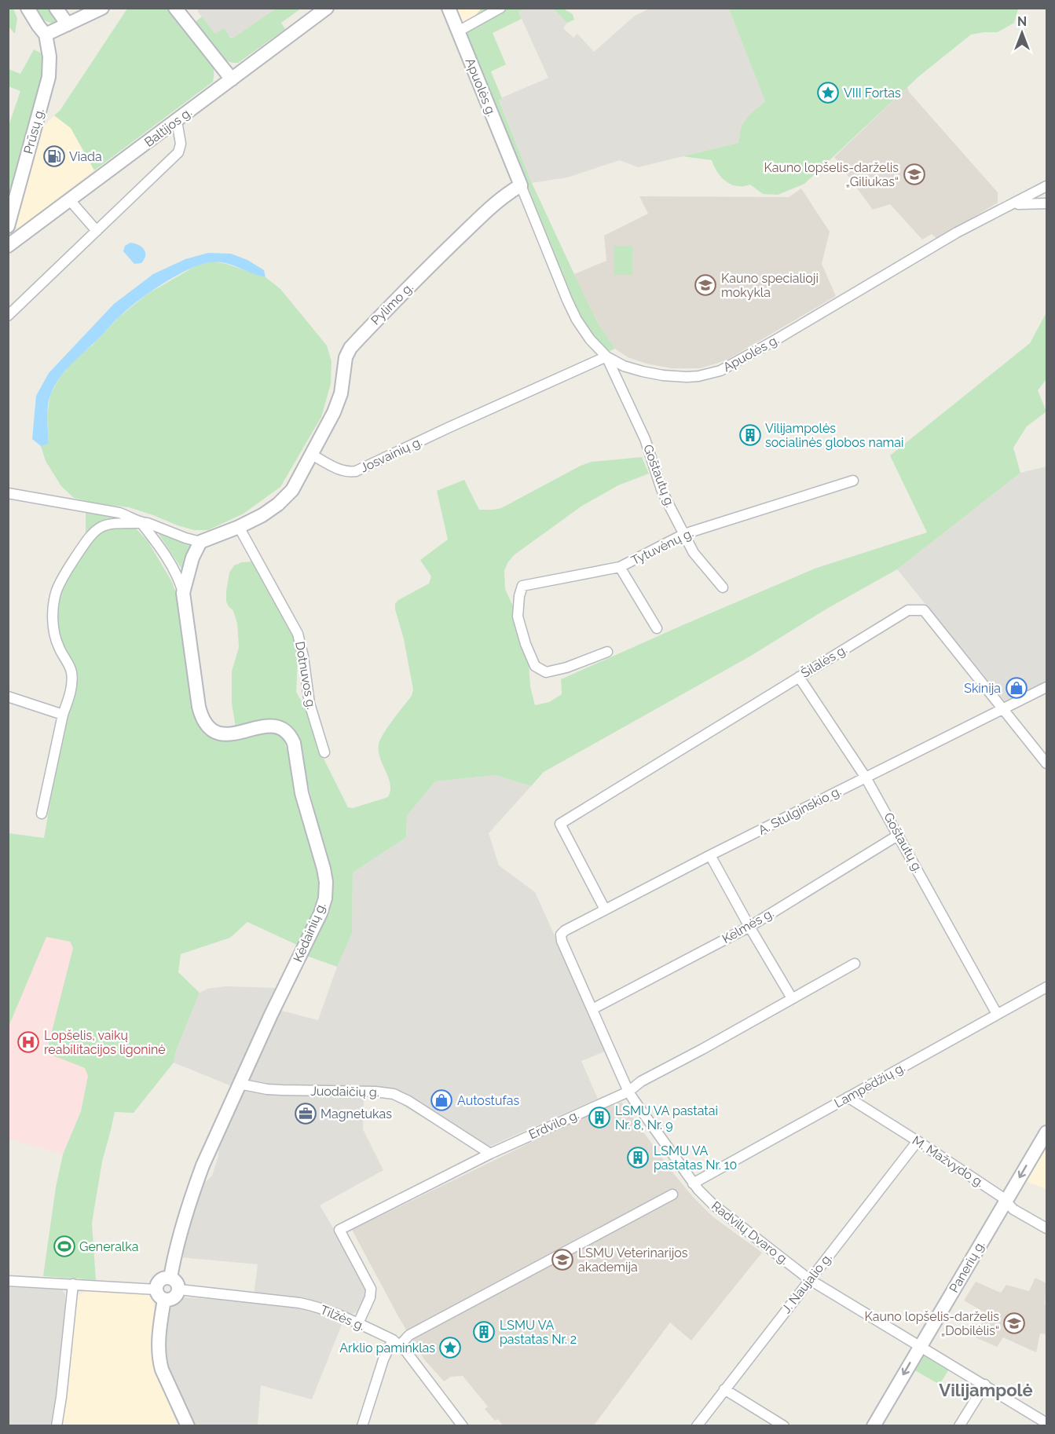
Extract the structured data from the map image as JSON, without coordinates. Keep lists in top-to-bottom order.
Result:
{
  "streets": {
    "main road": [
      "Apuolės g.",
      "Baltijos g.",
      "Prūsų g.",
      "Pylimo g.",
      "Kėdainių g.",
      "Panerių g."
    ],
    "street": [
      "Josvainių g.",
      "Goštautų g.",
      "Tytuvėnų g.",
      "Šilalės g.",
      "Dotnuvos g.",
      "A. Stulginskio g.",
      "Kelmės g.",
      "Lampėdžių g.",
      "Juodaičių g.",
      "Erdvilo g.",
      "M. Mažvydo g.",
      "Radvilų Dvaro g.",
      "J. Naujalio g.",
      "Tilžės g."
    ]
  },
  "crossings": [
    ["Apuolės g.", "Pylimo g."],
    ["Apuolės g.", "Josvainių g."],
    ["Apuolės g.", "Goštautų g."],
    ["Pylimo g.", "Josvainių g."],
    ["Josvainių g.", "Goštautų g."],
    ["Goštautų g.", "Tytuvėnų g."],
    ["Goštautų g.", "Šilalės g."],
    ["Goštautų g.", "A. Stulginskio g."],
    ["Goštautų g.", "Kelmės g."],
    ["Goštautų g.", "Lampėdžių g."],
    ["Šilalės g.", "A. Stulginskio g."],
    ["A. Stulginskio g.", "Radvilų Dvaro g."],
    ["Kelmės g.", "Radvilų Dvaro g."],
    ["Kėdainių g.", "Juodaičių g."],
    ["Kėdainių g.", "Tilžės g."],
    ["Lampėdžių g.", "M. Mažvydo g."],
    ["Lampėdžių g.", "Radvilų Dvaro g."],
    ["Juodaičių g.", "Erdvilo g."],
    ["Erdvilo g.", "Radvilų Dvaro g."],
    ["Erdvilo g.", "Tilžės g."],
    ["M. Mažvydo g.", "Panerių g."],
    ["M. Mažvydo g.", "J. Naujalio g."],
    ["Radvilų Dvaro g.", "Panerių g."],
    ["Radvilų Dvaro g.", "J. Naujalio g."]
  ],
  "one_way": ["Panerių g."],
  "districts": ["Vilijampolė"],
  "places": {
    "place": ["VIII Fortas", "Arklio paminklas"],
    "fuel station": ["Viada"],
    "school or university": [
      "Kauno lopšelis-darželis „Giliukas“",
      "Kauno specialioji mokykla",
      "LSMU Veterinarijos akademija",
      "Kauno lopšelis-darželis „Dobilėlis“"
    ],
    "building": [
      "Vilijampolės socialinės globos namai",
      "LSMU VA pastatai Nr. 8, Nr. 9",
      "LSMU VA pastatas Nr. 10",
      "LSMU VA pastatas Nr. 2"
    ],
    "shop": ["Skinija", "Autostufas"],
    "hospital": ["Lopšelis, vaikų reabilitacijos ligoninė"],
    "office": ["Magnetukas"],
    "sports": ["Generalka"]
  },
  "north": "top"
}
